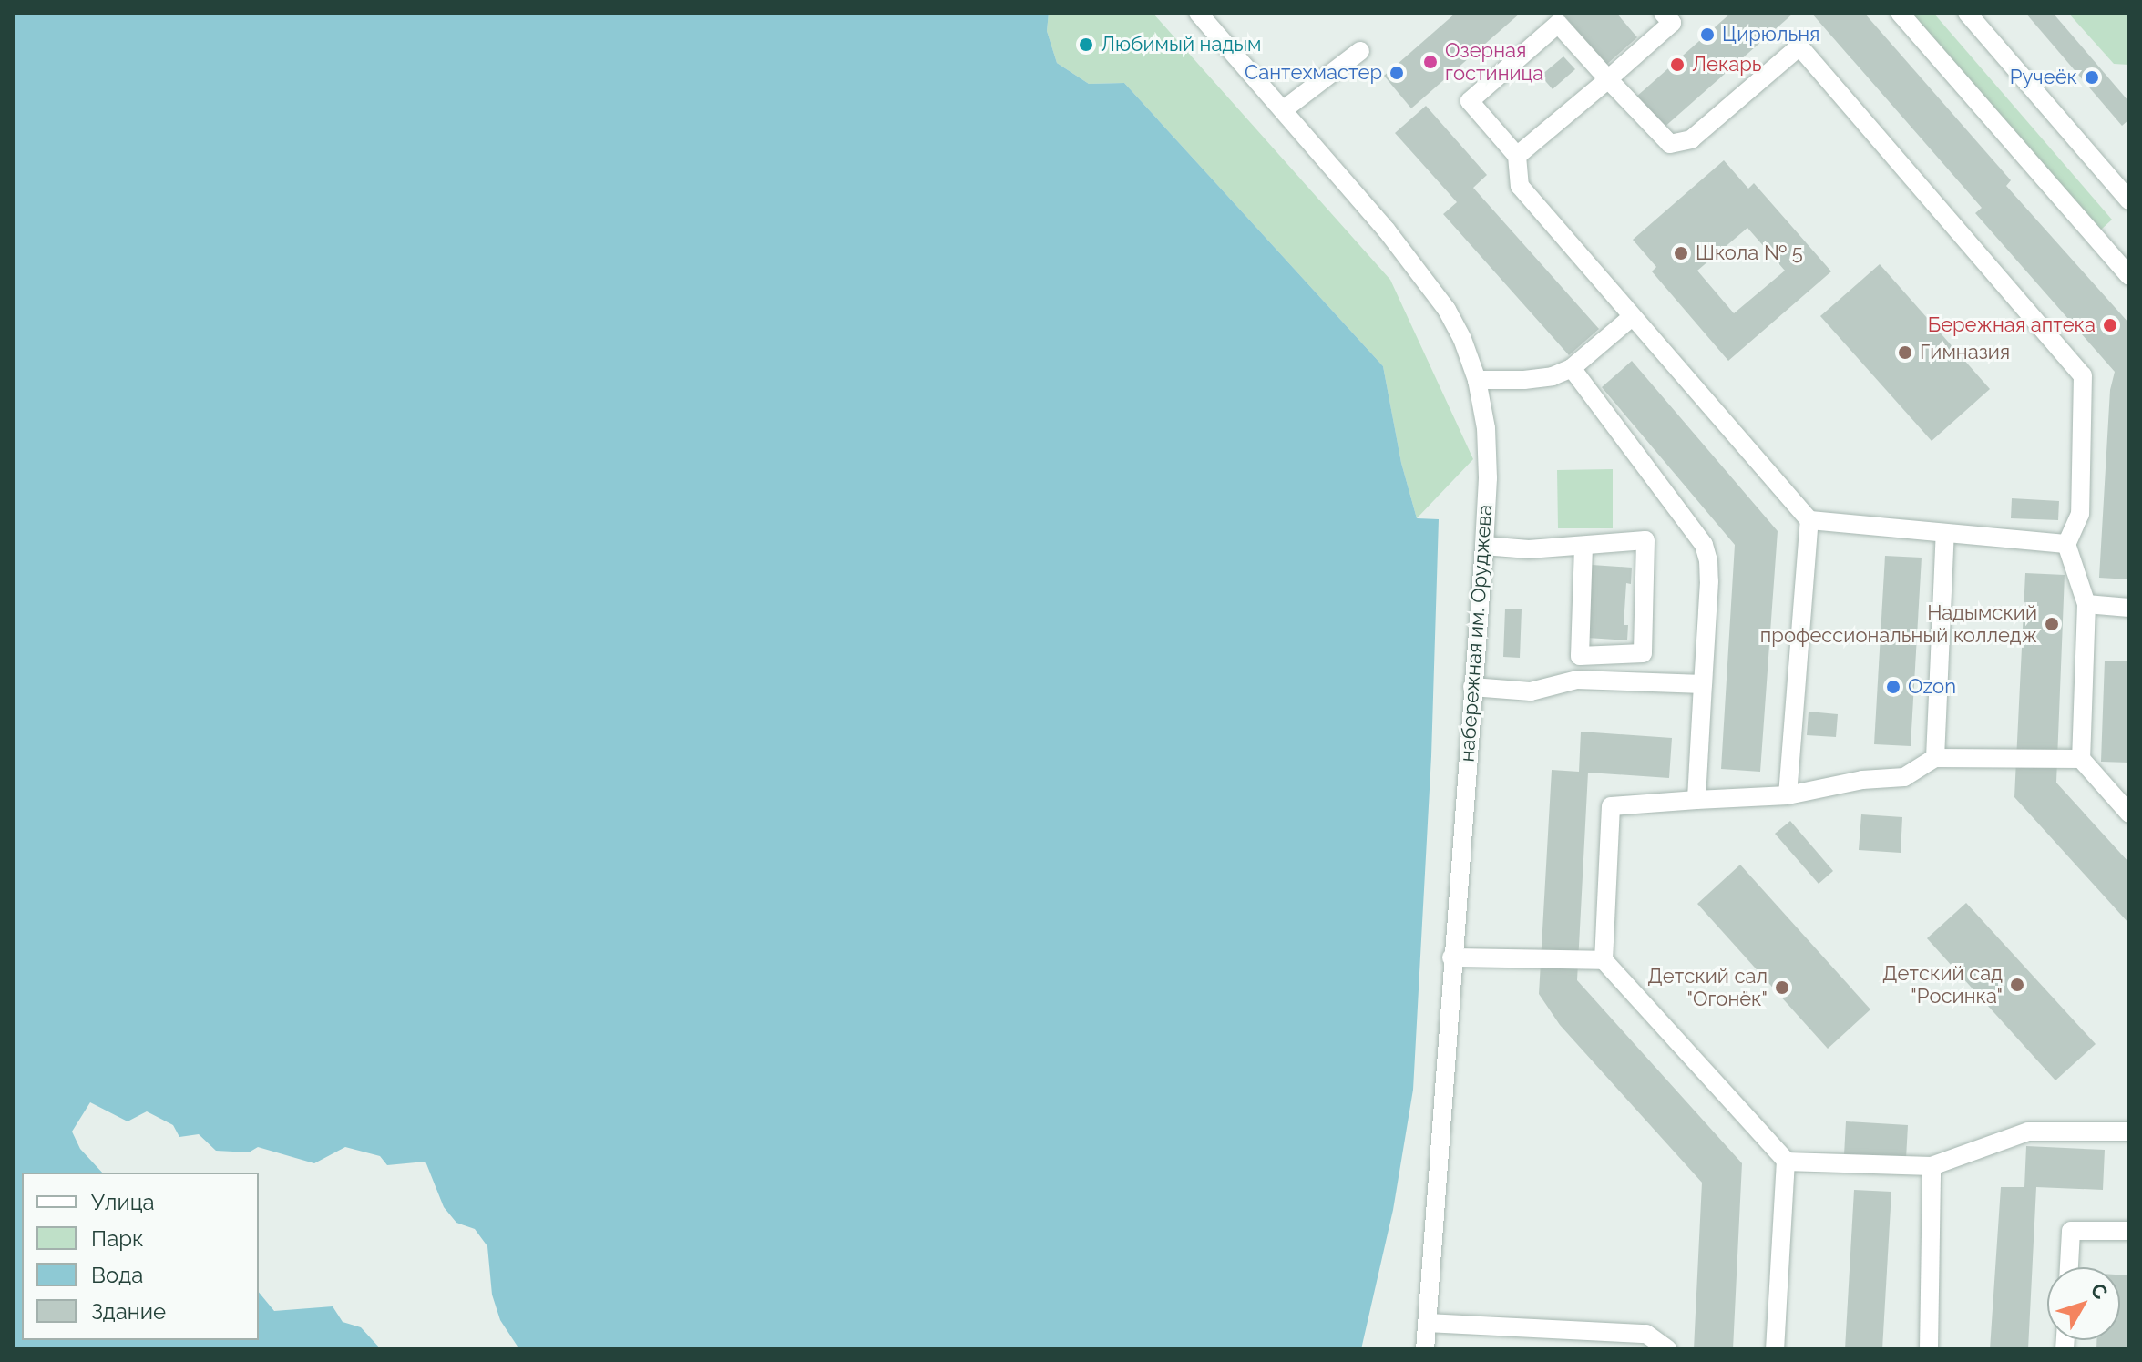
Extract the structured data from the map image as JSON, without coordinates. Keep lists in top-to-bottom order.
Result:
{
  "streets": {
    "street": ["набережная им. Оруджева"]
  },
  "places": [
    "Цирюльня",
    "Любимый надым",
    "Озерная гостиница",
    "Лекарь",
    "Сантехмастер",
    "Ручеёк",
    "Школа № 5",
    "Бережная аптека",
    "Гимназия",
    "Надымский профессиональный колледж",
    "Ozon",
    "Детский сад \"Росинка\"",
    "Детский сал \"Огонёк\""
  ],
  "legend": [
    "Улица",
    "Парк",
    "Вода",
    "Здание"
  ],
  "north": "top right"
}
